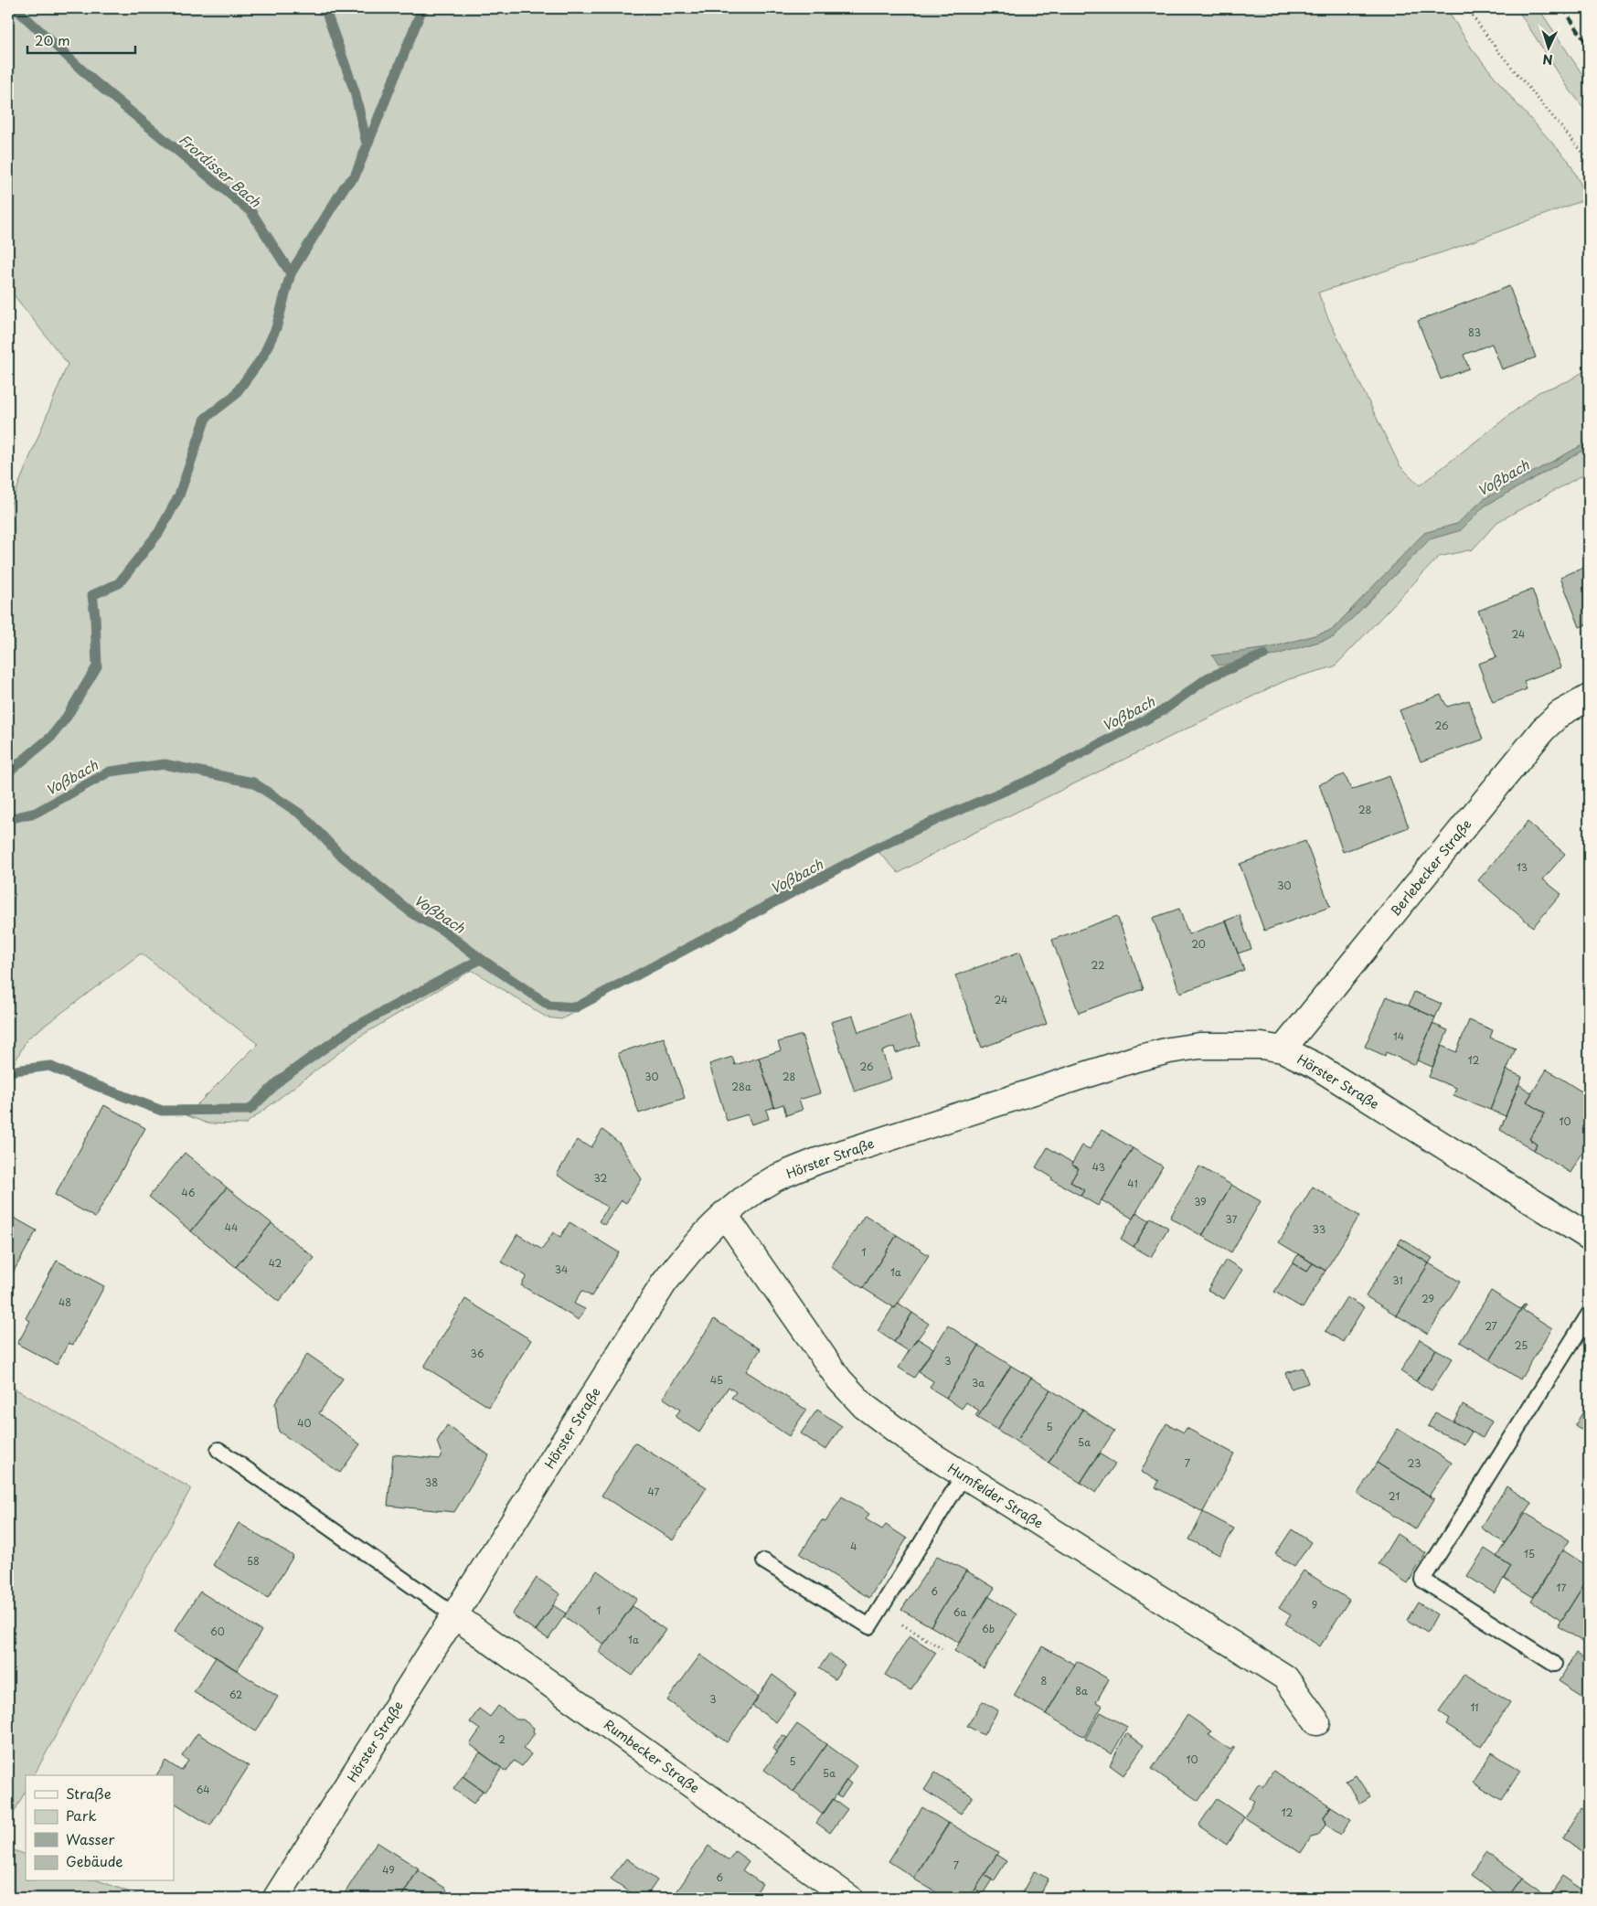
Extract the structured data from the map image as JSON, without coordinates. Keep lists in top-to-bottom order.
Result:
{
  "streets": {
    "street": [
      "Berlebecker Straße",
      "Hörster Straße",
      "Humfelder Straße",
      "Rumbecker Straße"
    ]
  },
  "crossings": [
    ["Berlebecker Straße", "Hörster Straße"],
    ["Hörster Straße", "Humfelder Straße"],
    ["Hörster Straße", "Rumbecker Straße"]
  ],
  "water": ["Frordisser Bach", "Voßbach"],
  "house_numbers": [
    "83",
    "24",
    "26",
    "28",
    "13",
    "30",
    "20",
    "22",
    "24",
    "14",
    "12",
    "26",
    "30",
    "28",
    "28a",
    "10",
    "43",
    "32",
    "41",
    "46",
    "39",
    "37",
    "44",
    "33",
    "1",
    "42",
    "34",
    "1a",
    "31",
    "29",
    "48",
    "27",
    "25",
    "36",
    "3",
    "45",
    "3a",
    "40",
    "5",
    "5a",
    "7",
    "23",
    "38",
    "47",
    "21",
    "4",
    "15",
    "58",
    "17",
    "6",
    "9",
    "1",
    "6a",
    "6b",
    "60",
    "1a",
    "8",
    "8a",
    "62",
    "3",
    "11",
    "2",
    "10",
    "5",
    "5a",
    "64",
    "12",
    "7",
    "49",
    "6"
  ],
  "legend": [
    "Straße",
    "Park",
    "Wasser",
    "Gebäude"
  ],
  "scale_bar": "20 m",
  "north": "bottom"
}
